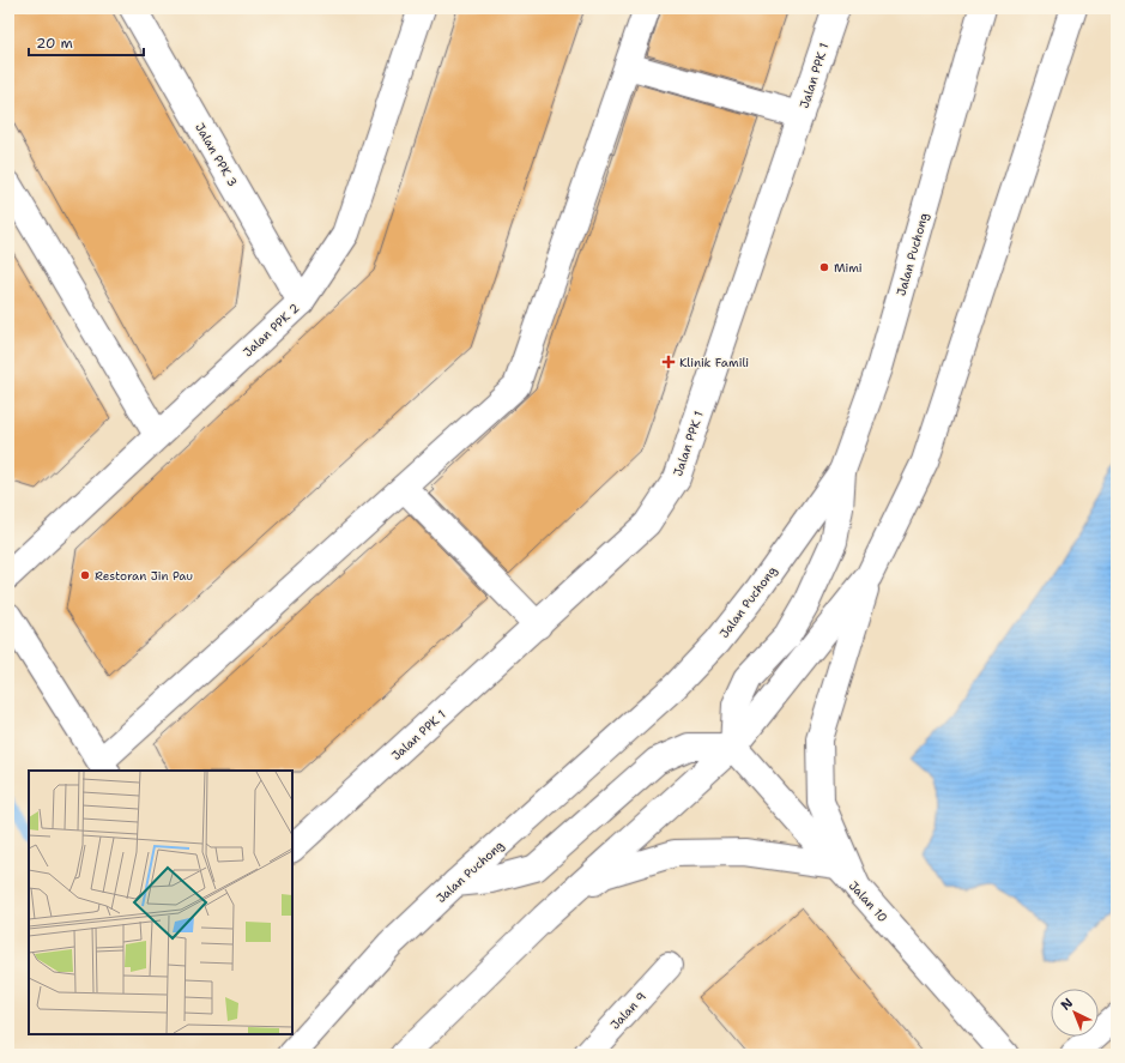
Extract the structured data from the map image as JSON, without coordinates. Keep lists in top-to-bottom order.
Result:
{
  "streets": {
    "main road": [
      "Jalan PPK 1",
      "Jalan PPK 3",
      "Jalan Puchong",
      "Jalan PPK 2",
      "Jalan 10",
      "Jalan 9"
    ]
  },
  "crossings": [
    ["Jalan PPK 3", "Jalan PPK 2"]
  ],
  "places": {
    "other": ["Mimi", "Restoran Jin Pau"],
    "health": ["Klinik Famili"]
  },
  "scale_bar": "20 m",
  "north": "top left"
}
